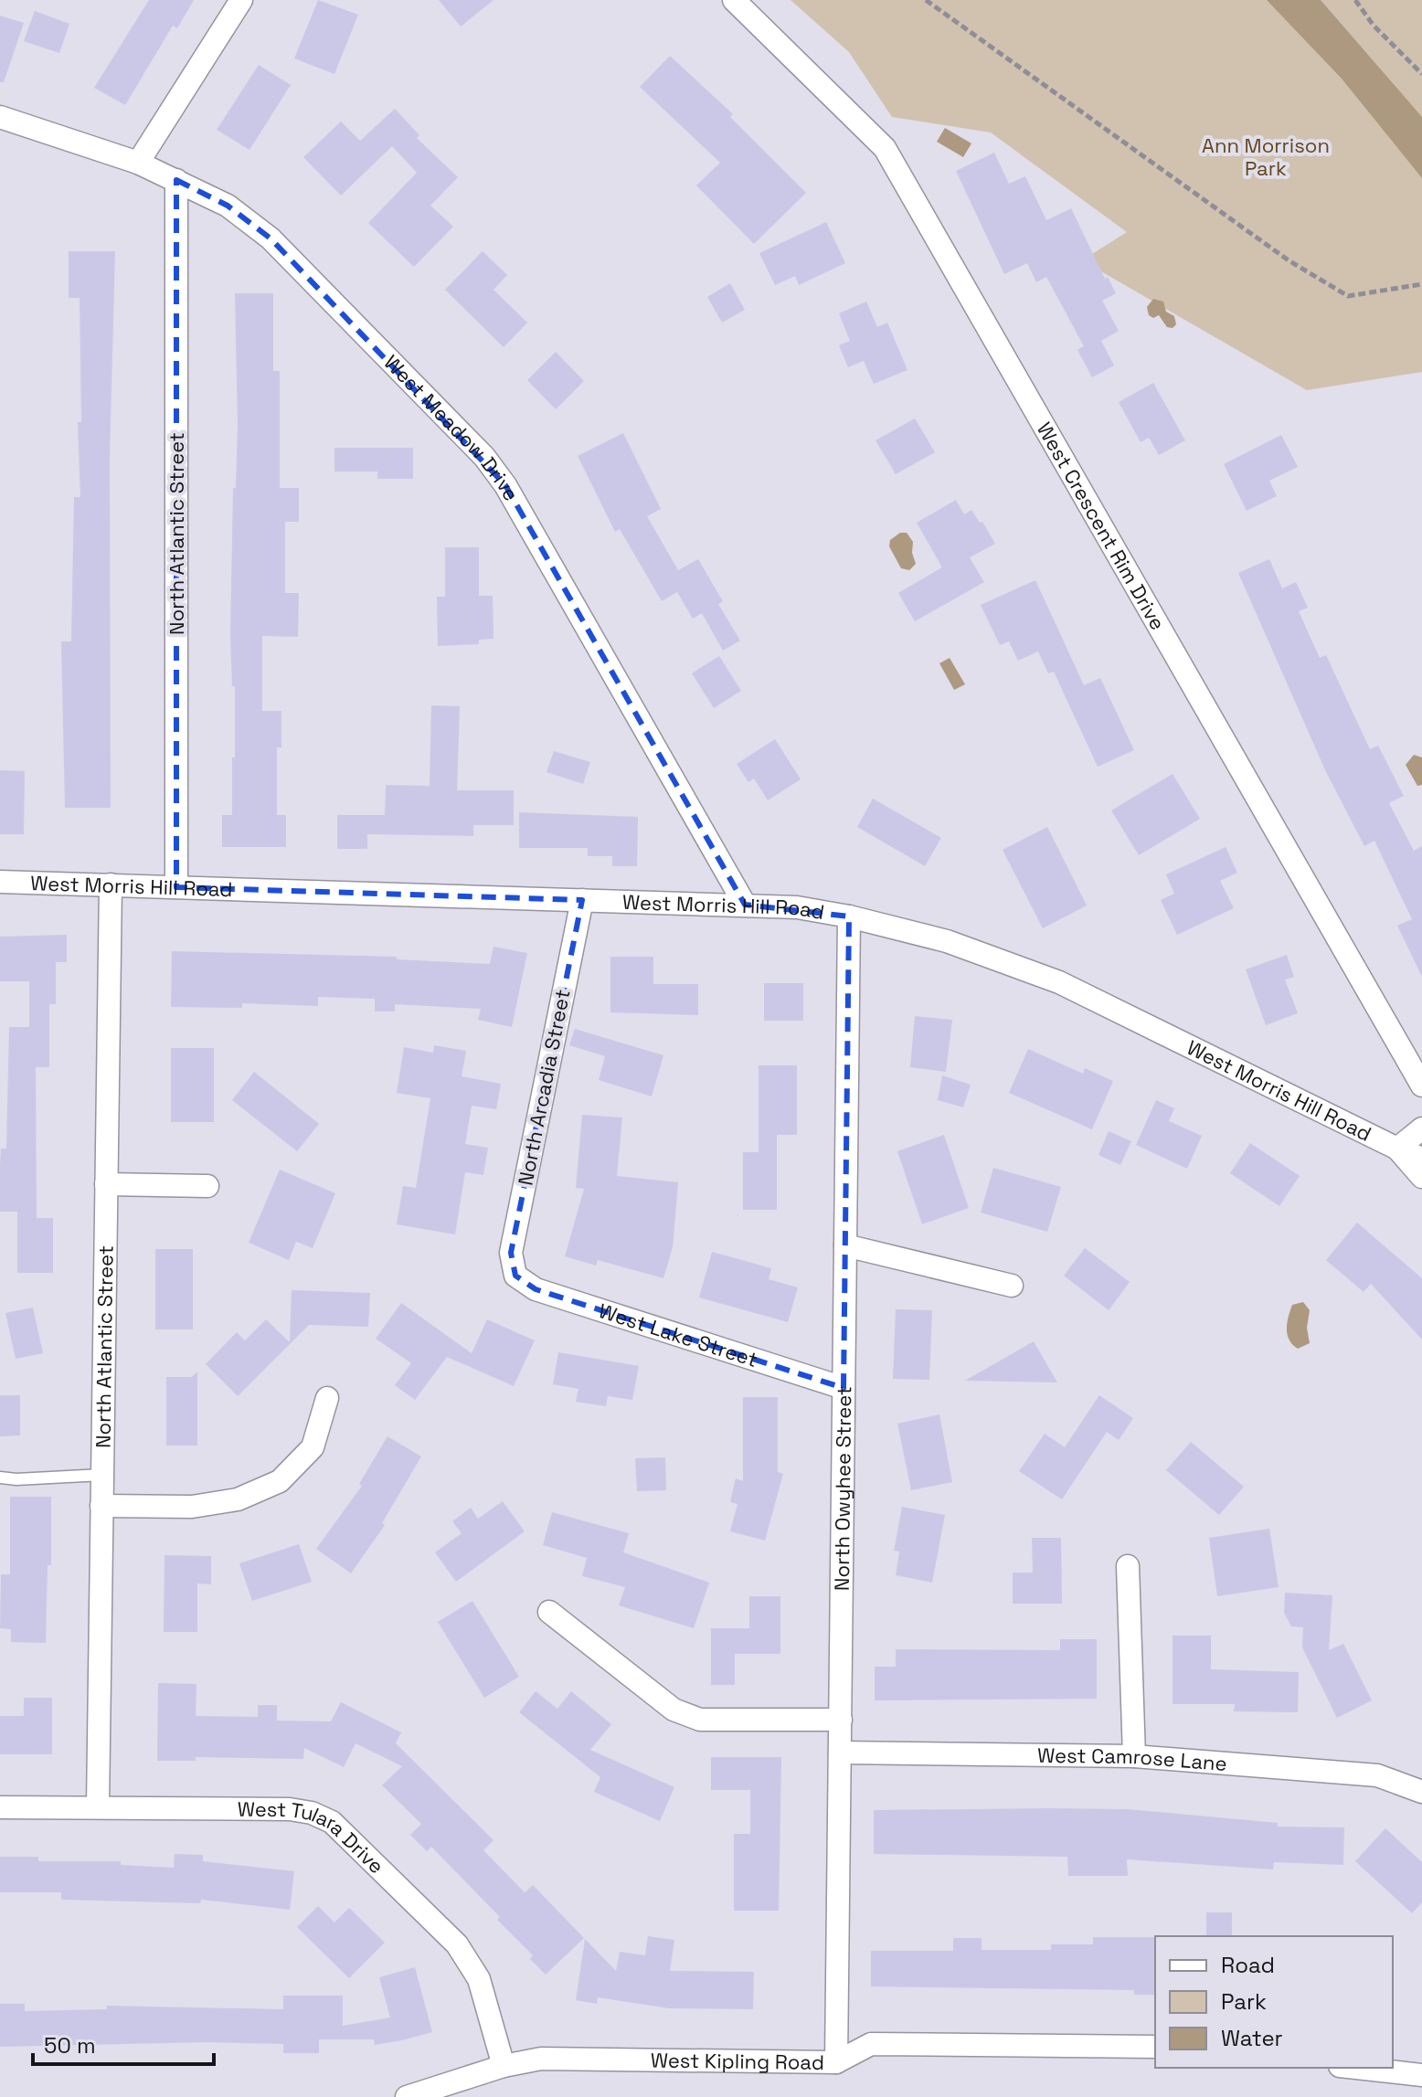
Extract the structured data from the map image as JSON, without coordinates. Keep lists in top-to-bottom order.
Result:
{
  "streets": {
    "street": [
      "West Meadow Drive",
      "West Crescent Rim Drive",
      "North Atlantic Street",
      "West Morris Hill Road",
      "North Arcadia Street",
      "West Lake Street",
      "North Owyhee Street",
      "West Camrose Lane",
      "West Tulara Drive",
      "West Kipling Road"
    ]
  },
  "crossings": [
    ["West Meadow Drive", "North Atlantic Street"],
    ["West Meadow Drive", "West Morris Hill Road"],
    ["North Atlantic Street", "West Morris Hill Road"],
    ["North Atlantic Street", "West Tulara Drive"],
    ["West Morris Hill Road", "North Arcadia Street"],
    ["West Morris Hill Road", "North Owyhee Street"],
    ["North Arcadia Street", "West Lake Street"],
    ["West Lake Street", "North Owyhee Street"],
    ["North Owyhee Street", "West Camrose Lane"],
    ["North Owyhee Street", "West Kipling Road"],
    ["West Tulara Drive", "West Kipling Road"]
  ],
  "parks": ["Ann Morrison Park"],
  "legend": ["Road", "Park", "Water"],
  "scale_bar": "50 m"
}
